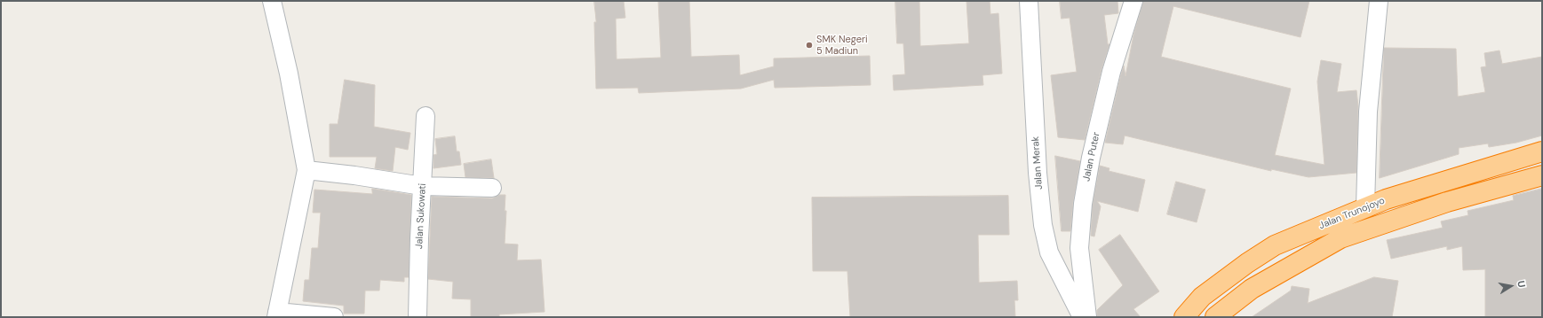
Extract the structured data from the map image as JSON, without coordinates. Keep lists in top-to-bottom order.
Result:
{
  "streets": {
    "highway": ["Jalan Trunojoyo"],
    "street": ["Jalan Puter", "Jalan Merak", "Jalan Sukowati"]
  },
  "places": ["SMK Negeri 5 Madiun"],
  "north": "right"
}
